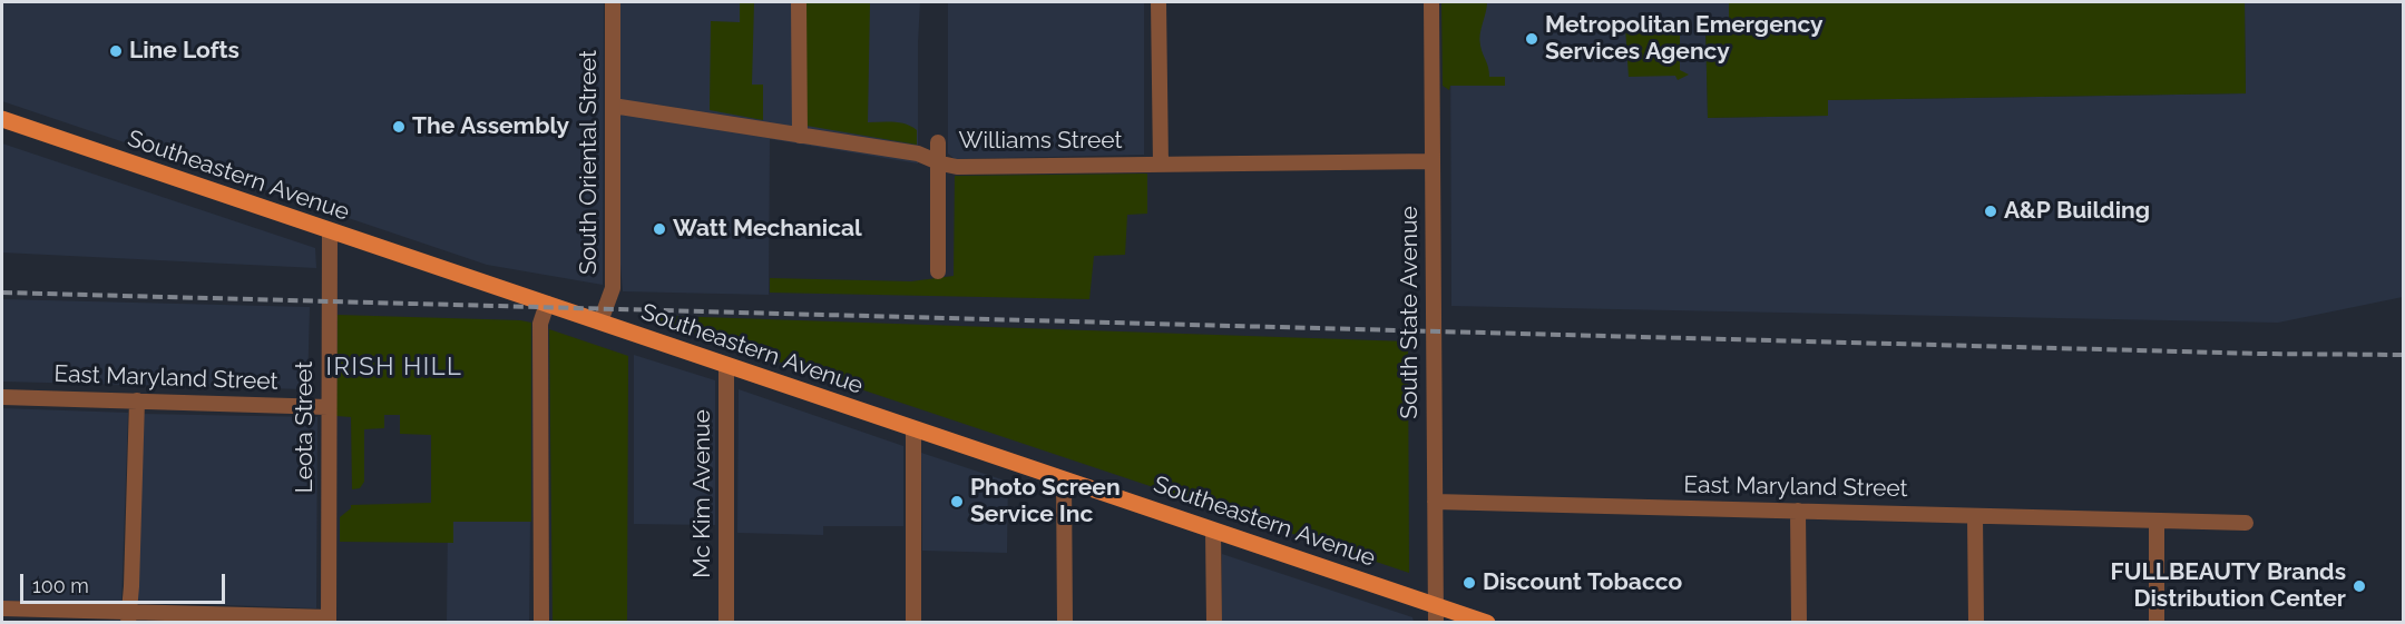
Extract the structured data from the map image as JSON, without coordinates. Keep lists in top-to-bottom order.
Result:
{
  "streets": {
    "main road": ["Southeastern Avenue"],
    "street": [
      "Williams Street",
      "South Oriental Street",
      "South State Avenue",
      "East Maryland Street",
      "Leota Street",
      "Mc Kim Avenue"
    ]
  },
  "crossings": [
    ["Williams Street", "South Oriental Street"],
    ["Williams Street", "South State Avenue"],
    ["South Oriental Street", "Southeastern Avenue"],
    ["Southeastern Avenue", "South State Avenue"],
    ["Southeastern Avenue", "Leota Street"],
    ["Southeastern Avenue", "Mc Kim Avenue"],
    ["South State Avenue", "East Maryland Street"],
    ["East Maryland Street", "Leota Street"]
  ],
  "districts": ["IRISH HILL"],
  "places": [
    "Metropolitan Emergency Services Agency",
    "Line Lofts",
    "The Assembly",
    "A&P Building",
    "Watt Mechanical",
    "Photo Screen Service Inc",
    "Discount Tobacco",
    "FULLBEAUTY Brands Distribution Center"
  ],
  "scale_bar": "100 m"
}
